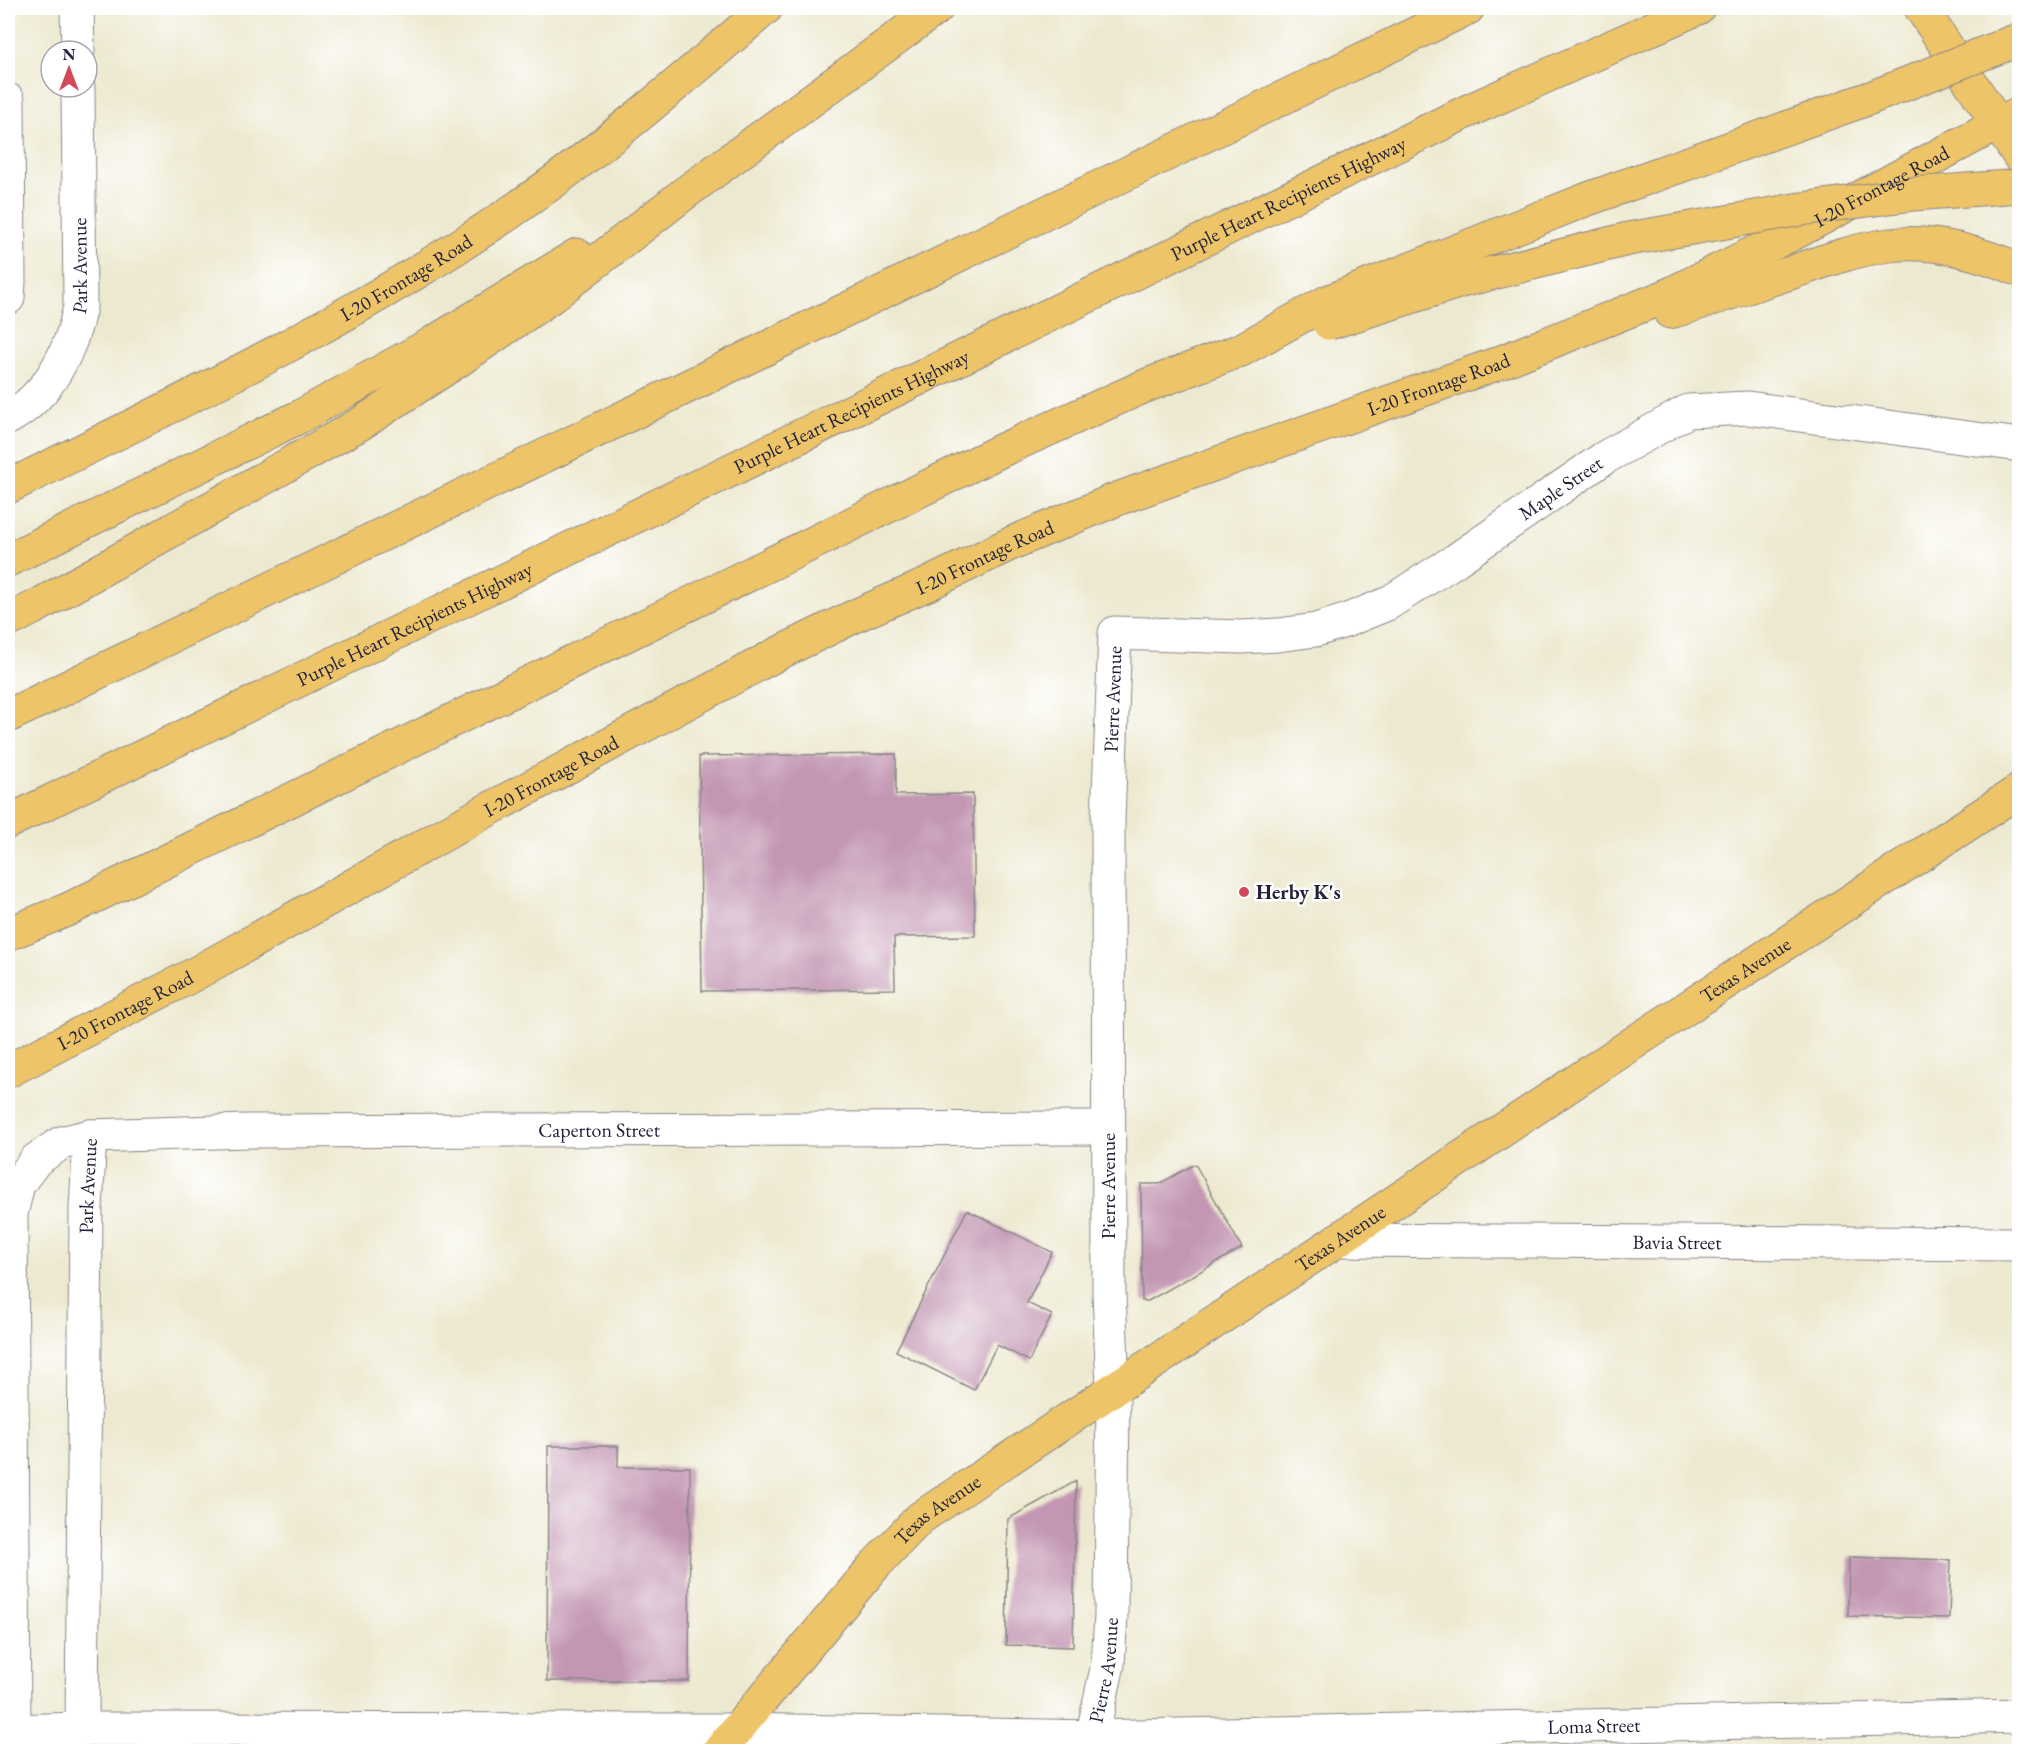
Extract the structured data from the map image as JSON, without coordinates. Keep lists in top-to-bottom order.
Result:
{
  "streets": {
    "main road": ["I-20 Frontage Road", "Purple Heart Recipients Highway", "Texas Avenue"],
    "street": [
      "Park Avenue",
      "Maple Street",
      "Pierre Avenue",
      "Caperton Street",
      "Bavia Street",
      "Loma Street"
    ]
  },
  "crossings": [
    ["Park Avenue", "Caperton Street"],
    ["Park Avenue", "Loma Street"],
    ["Maple Street", "Pierre Avenue"],
    ["Pierre Avenue", "Texas Avenue"],
    ["Pierre Avenue", "Caperton Street"],
    ["Pierre Avenue", "Loma Street"],
    ["Texas Avenue", "Bavia Street"],
    ["Texas Avenue", "Loma Street"]
  ],
  "places": ["Herby K's"],
  "north": "top"
}
